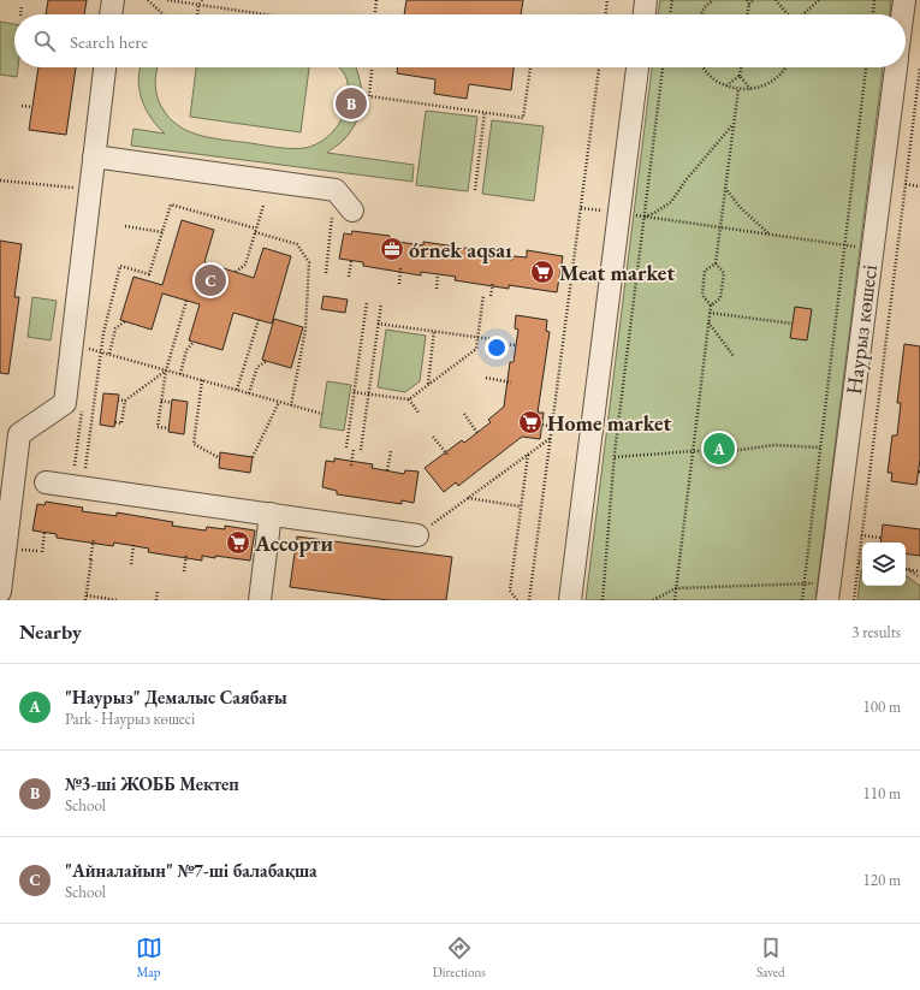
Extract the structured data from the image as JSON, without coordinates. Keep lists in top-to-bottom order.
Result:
{
  "streets": {
    "street": ["Наурыз көшесі"]
  },
  "places": {
    "office": ["órnek aqsaı"],
    "supermarket": ["Meat market", "Home market", "Ассорти"]
  },
  "page": {
    "search": "Search here",
    "pins": ["B", "C", "A"],
    "heading": ["Nearby", "3 results"],
    "list": [
      {
        "mark": "A",
        "name": "\"Наурыз\" Демалыс Саябағы",
        "note": "Park · Наурыз көшесі",
        "value": "100 m"
      },
      {
        "mark": "B",
        "name": "№3-ші ЖОББ Мектеп",
        "note": "School",
        "value": "110 m"
      },
      {
        "mark": "C",
        "name": "\"Айналайын\" №7-ші балабақша",
        "note": "School",
        "value": "120 m"
      }
    ],
    "nav": ["Map", "Directions", "Saved"]
  }
}
